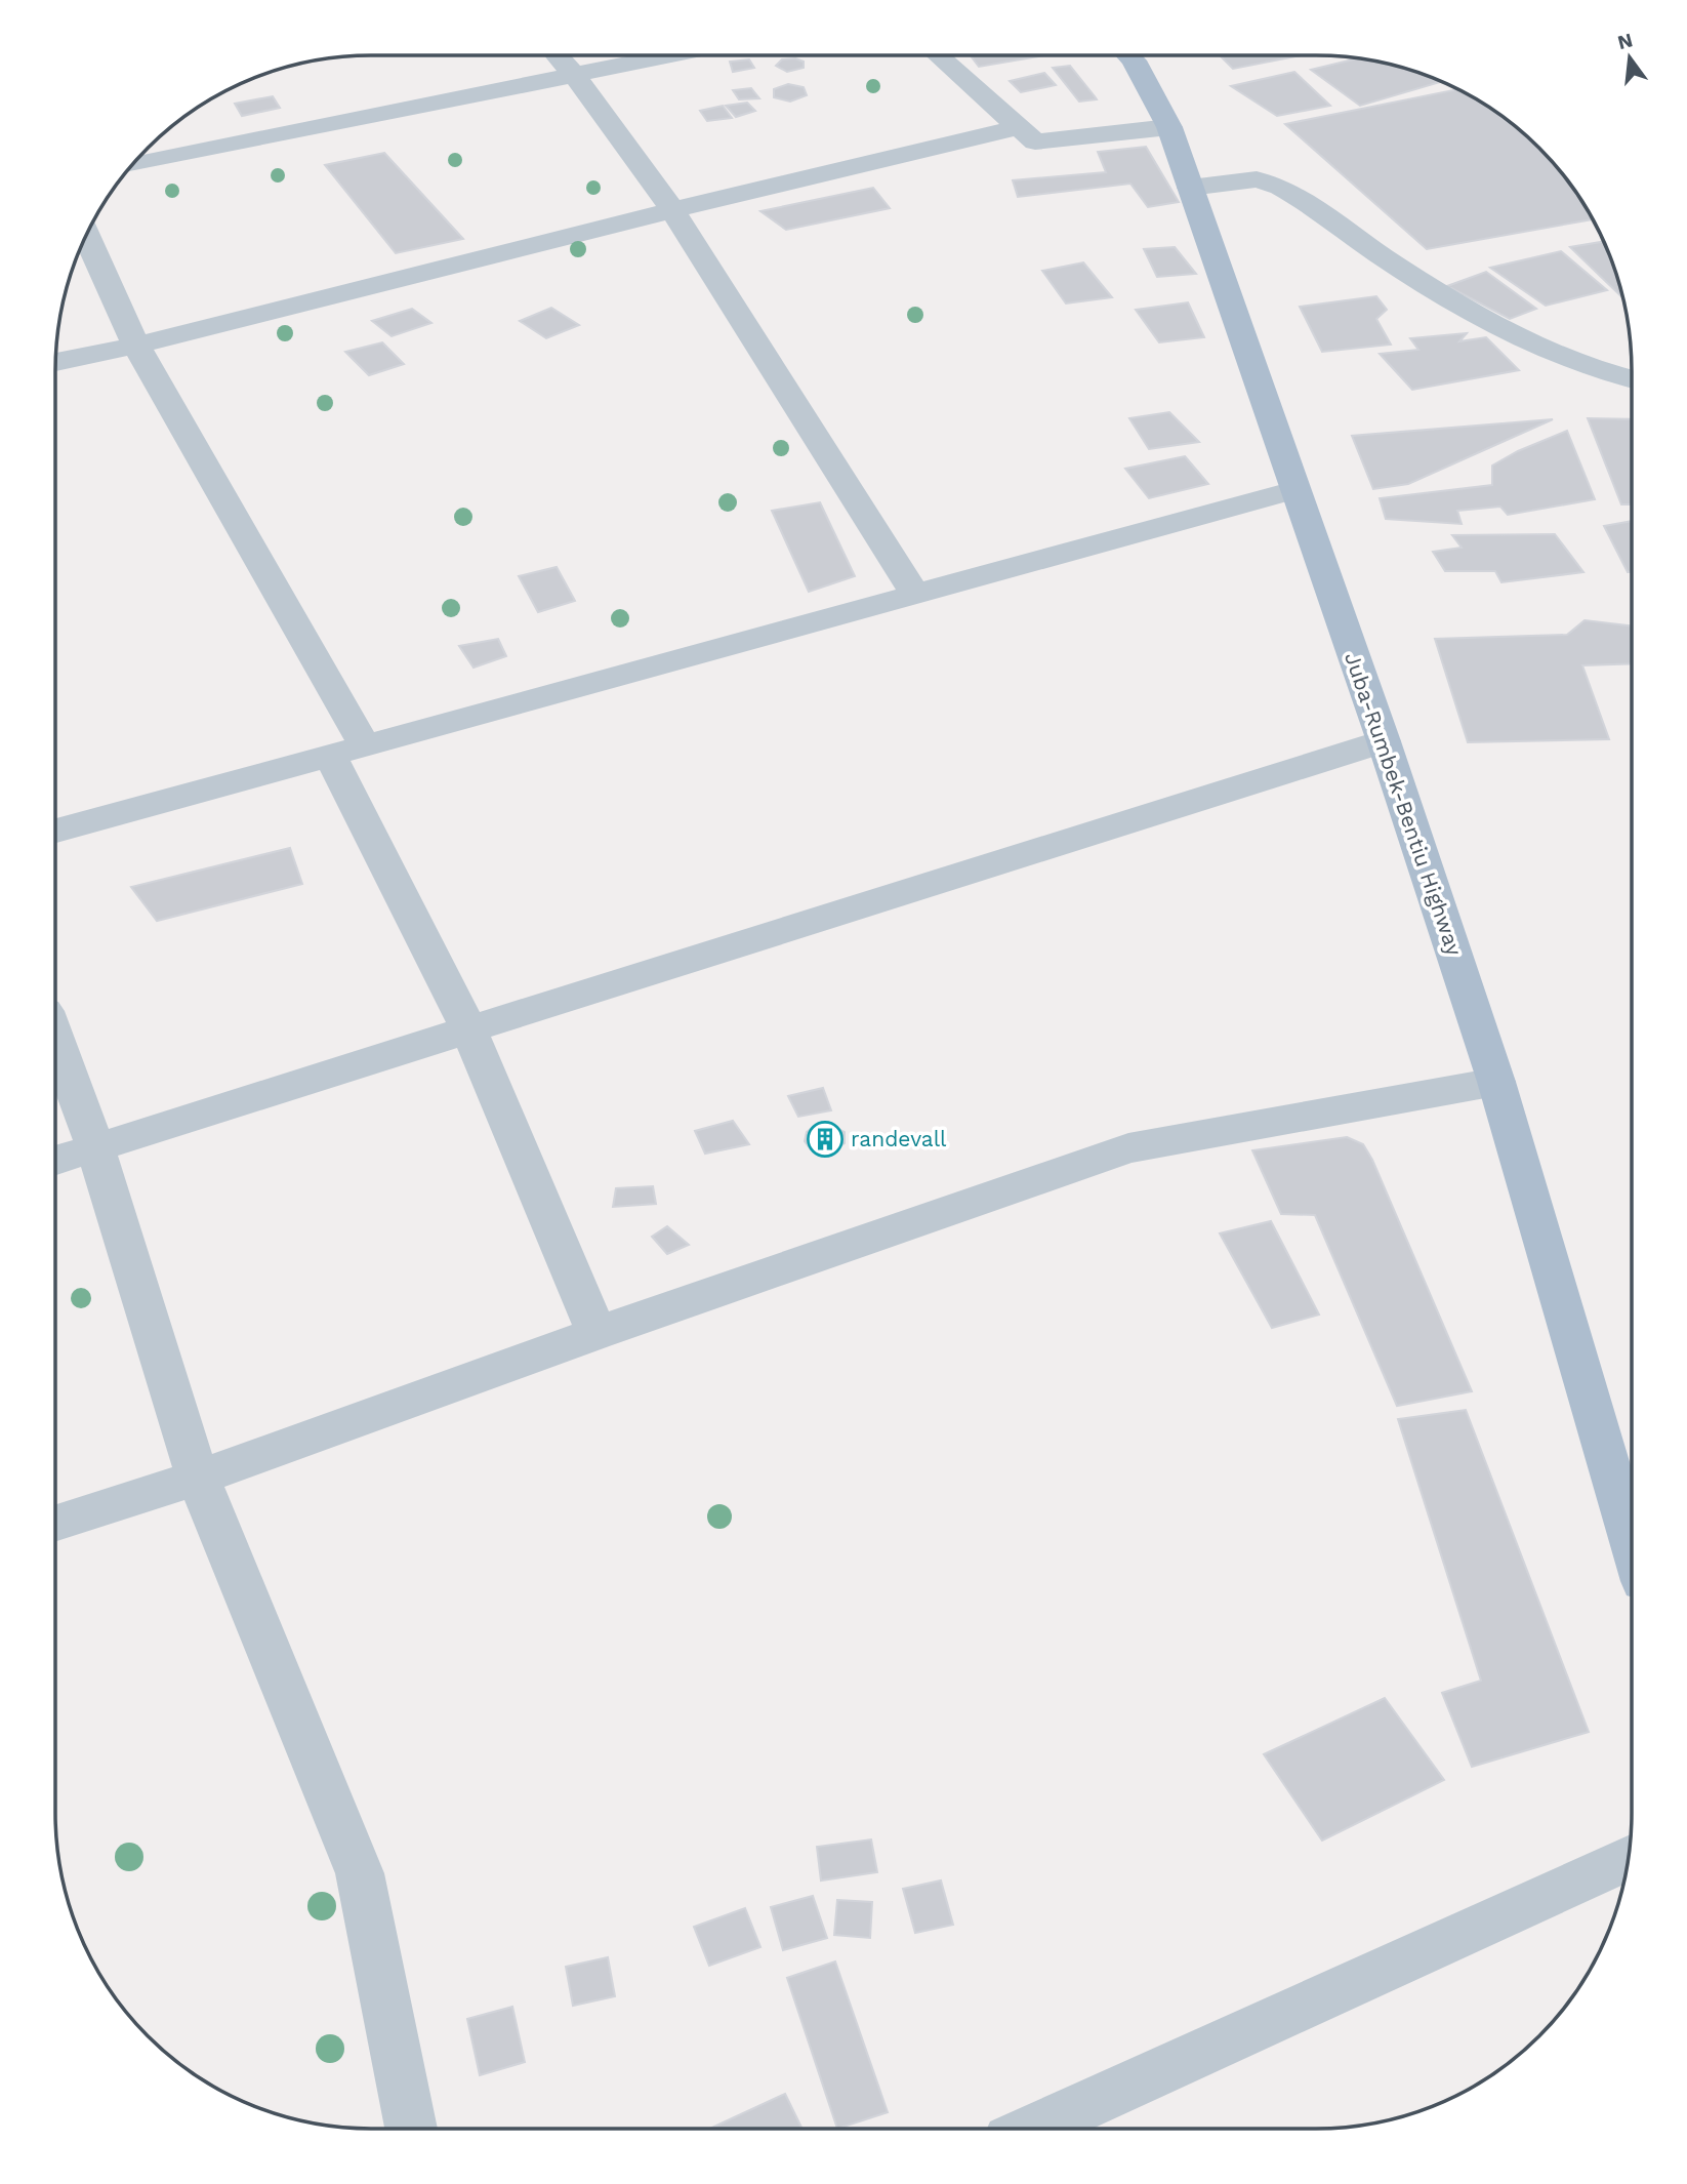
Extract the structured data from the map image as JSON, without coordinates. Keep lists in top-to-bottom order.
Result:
{
  "streets": {
    "main road": ["Juba-Rumbek-Bentiu Highway"]
  },
  "places": {
    "building": ["randevall"]
  },
  "north": "top"
}
